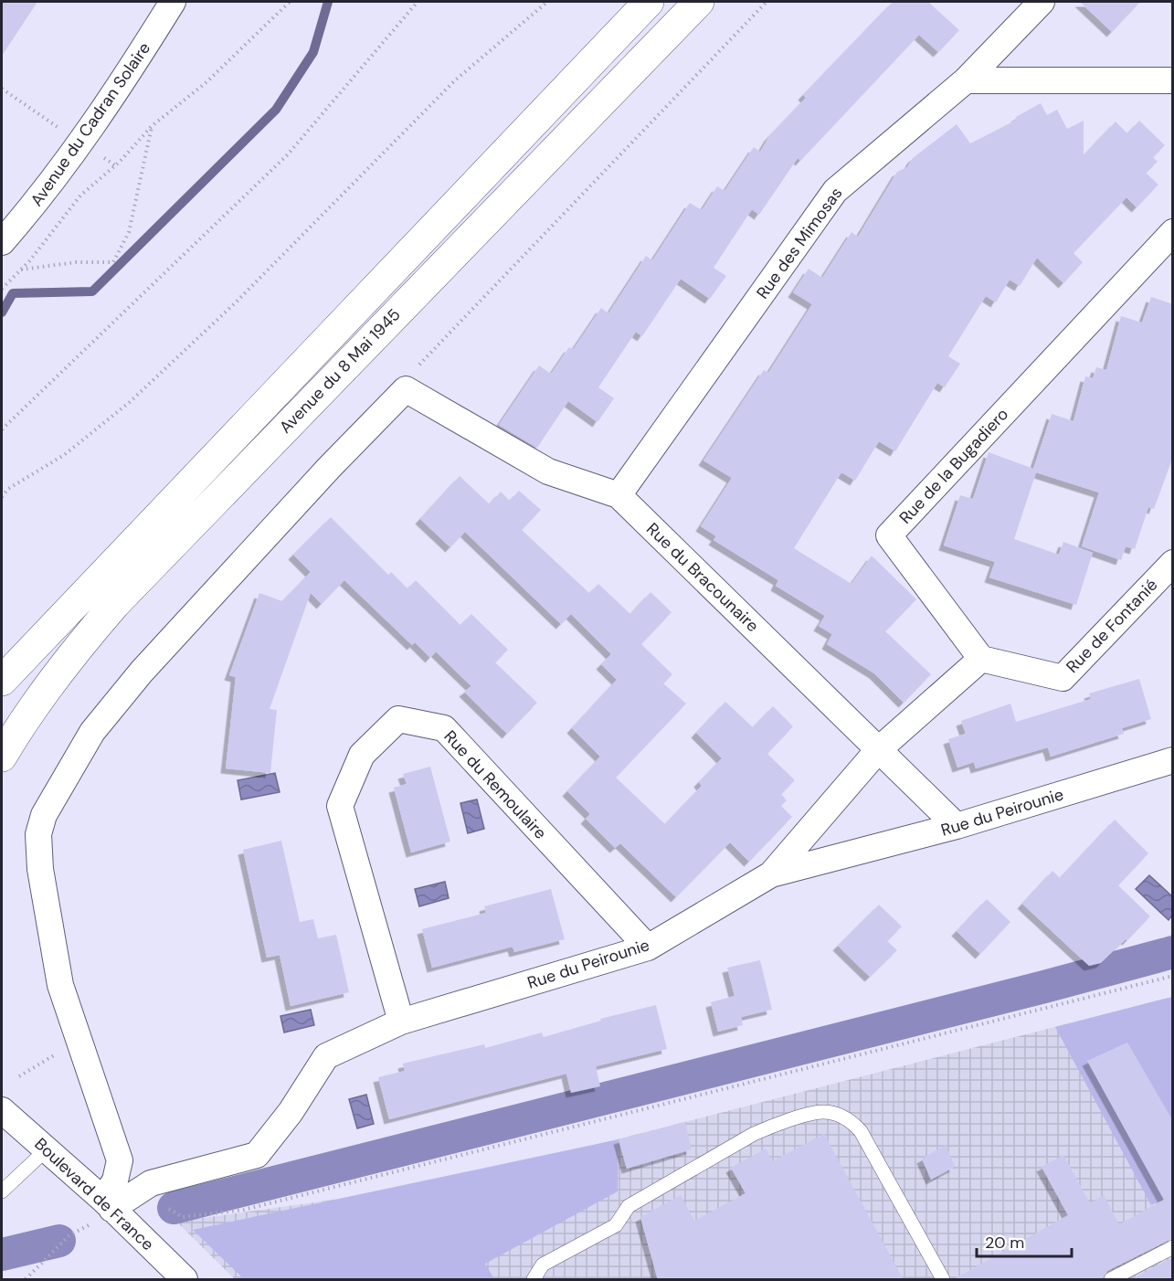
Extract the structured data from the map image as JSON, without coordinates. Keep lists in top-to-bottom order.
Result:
{
  "streets": {
    "main road": ["Avenue du 8 Mai 1945"],
    "street": [
      "Avenue du Cadran Solaire",
      "Rue des Mimosas",
      "Rue de la Bugadiero",
      "Rue du Bracounaire",
      "Rue de Fontanié",
      "Rue du Remoulaire",
      "Rue du Peirounie",
      "Boulevard de France"
    ]
  },
  "crossings": [
    ["Rue des Mimosas", "Rue du Bracounaire"],
    ["Rue de la Bugadiero", "Rue de Fontanié"],
    ["Rue du Bracounaire", "Rue du Peirounie"],
    ["Rue du Remoulaire", "Rue du Peirounie"],
    ["Rue du Peirounie", "Boulevard de France"]
  ],
  "scale_bar": "20 m"
}
